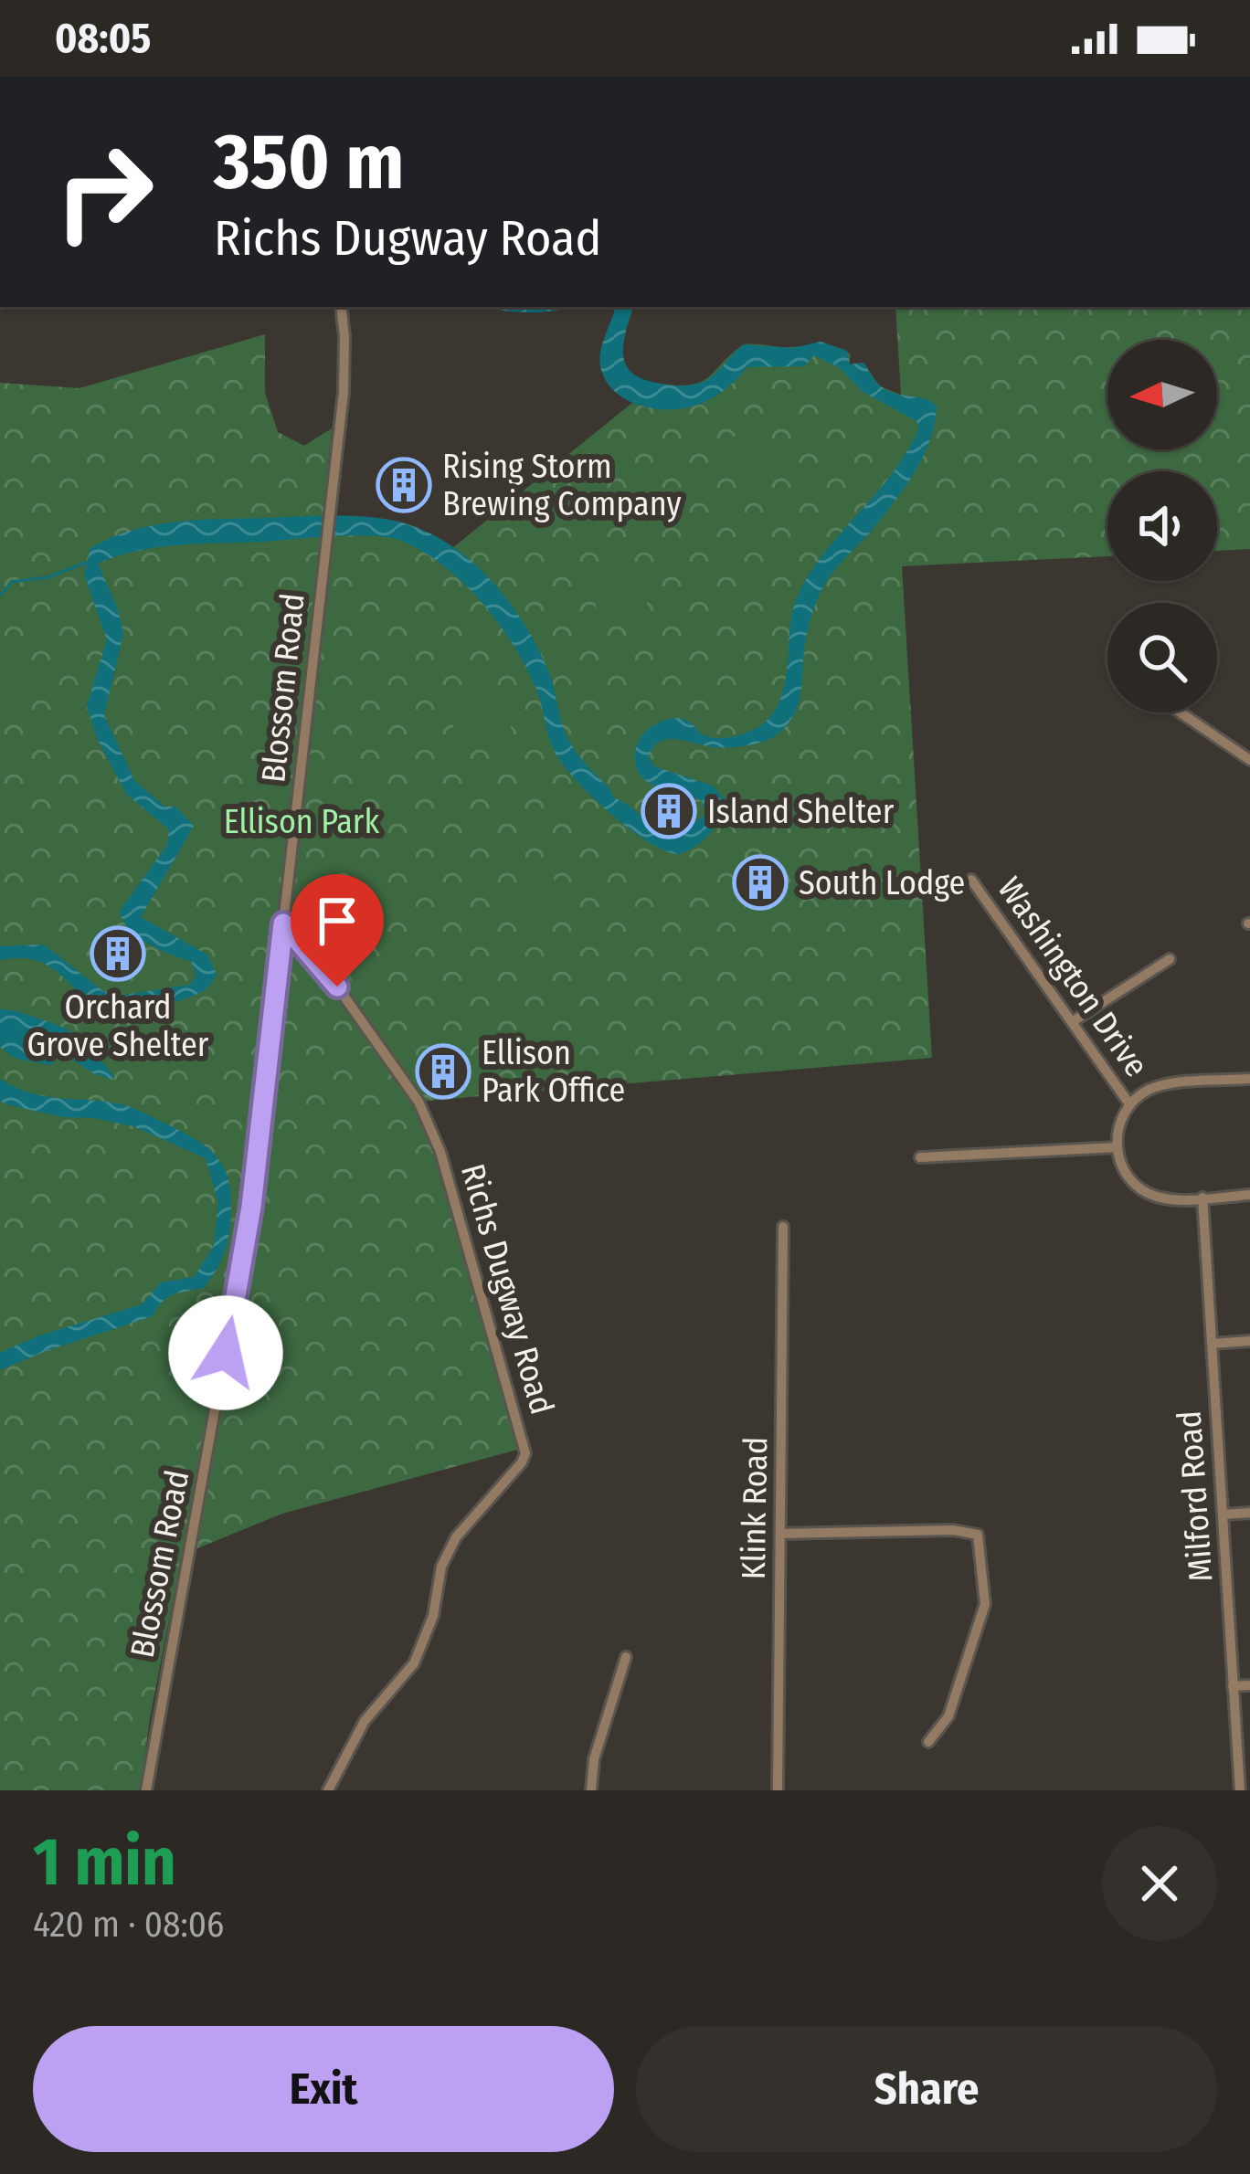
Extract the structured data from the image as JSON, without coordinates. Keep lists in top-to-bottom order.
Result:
{
  "streets": {
    "street": [
      "Blossom Road",
      "Washington Drive",
      "Richs Dugway Road",
      "Milford Road",
      "Klink Road"
    ]
  },
  "crossings": [
    ["Blossom Road", "Richs Dugway Road"]
  ],
  "parks": ["Ellison Park"],
  "places": {
    "building": [
      "Rising Storm Brewing Company",
      "Island Shelter",
      "South Lodge",
      "Orchard Grove Shelter",
      "Ellison Park Office"
    ]
  },
  "north": "left",
  "page": {
    "status": "08:05",
    "turn": ["350 m", "Richs Dugway Road"],
    "heading": ["1 min", "420 m · 08:06"],
    "buttons": ["Exit", "Share"]
  }
}
